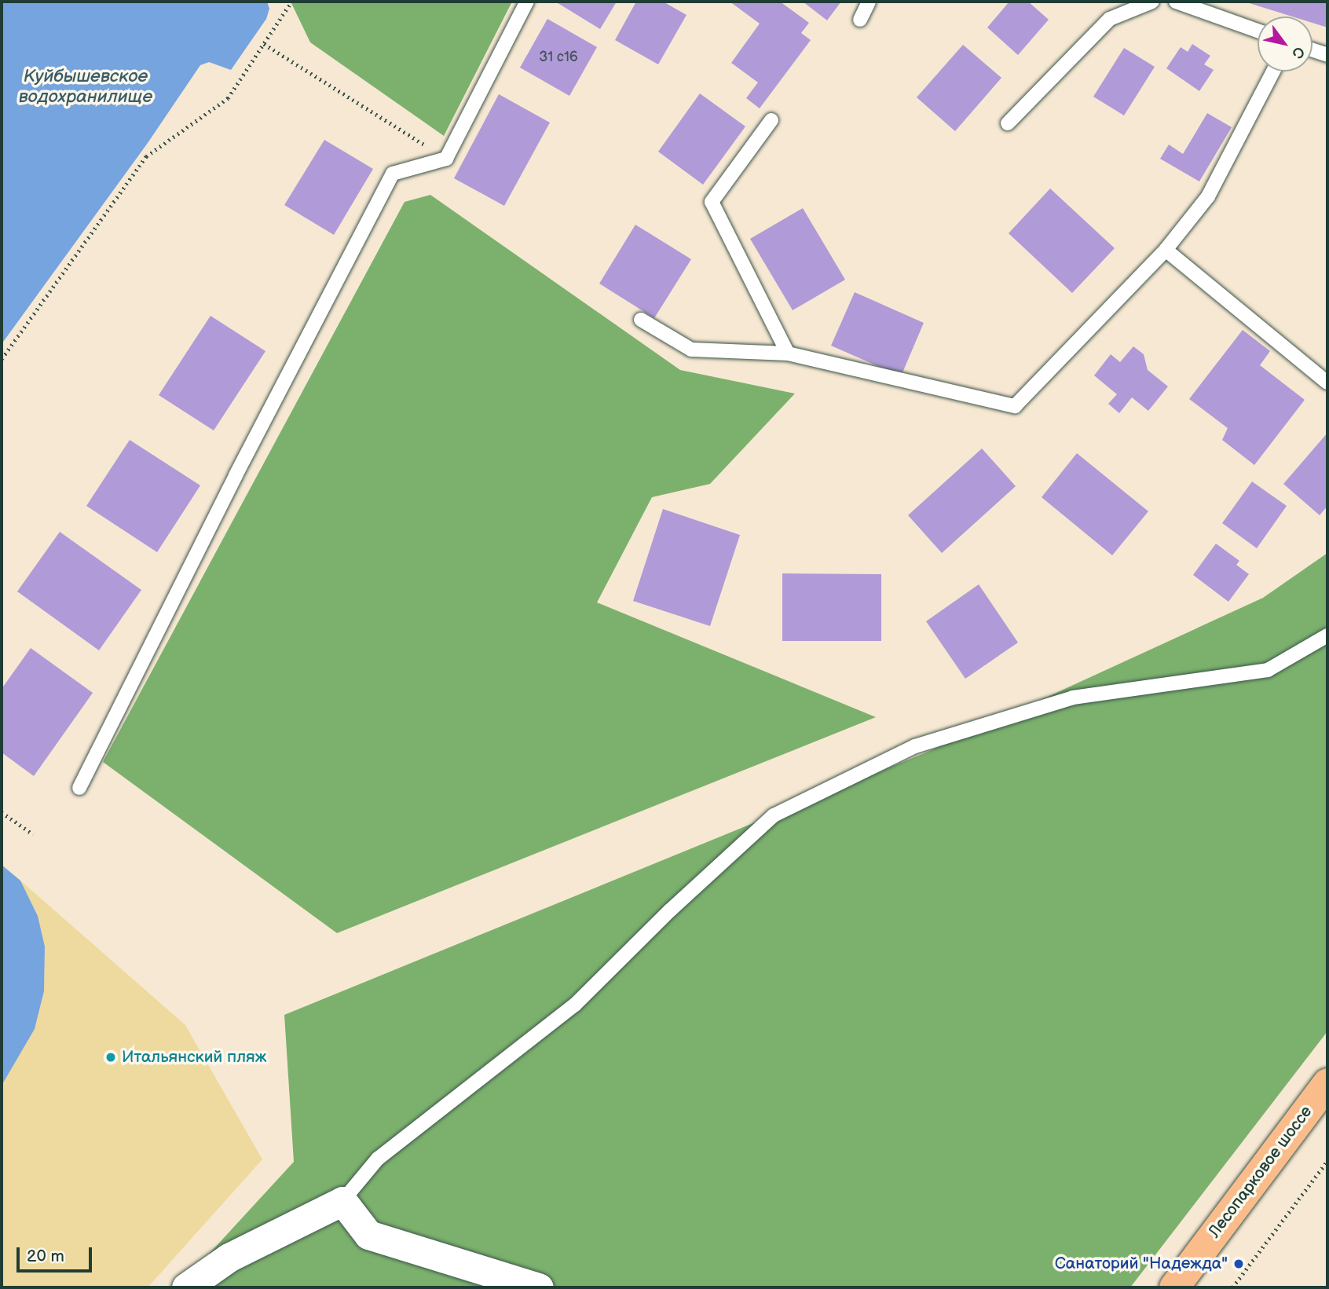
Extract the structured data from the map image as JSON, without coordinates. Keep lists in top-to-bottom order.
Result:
{
  "streets": {
    "main road": ["Лесопарковое шоссе"]
  },
  "water": ["Куйбышевское водохранилище"],
  "places": ["Итальянский пляж", "Санаторий \"Надежда\""],
  "house_numbers": ["31 с16"],
  "scale_bar": "20 m",
  "north": "bottom right"
}
